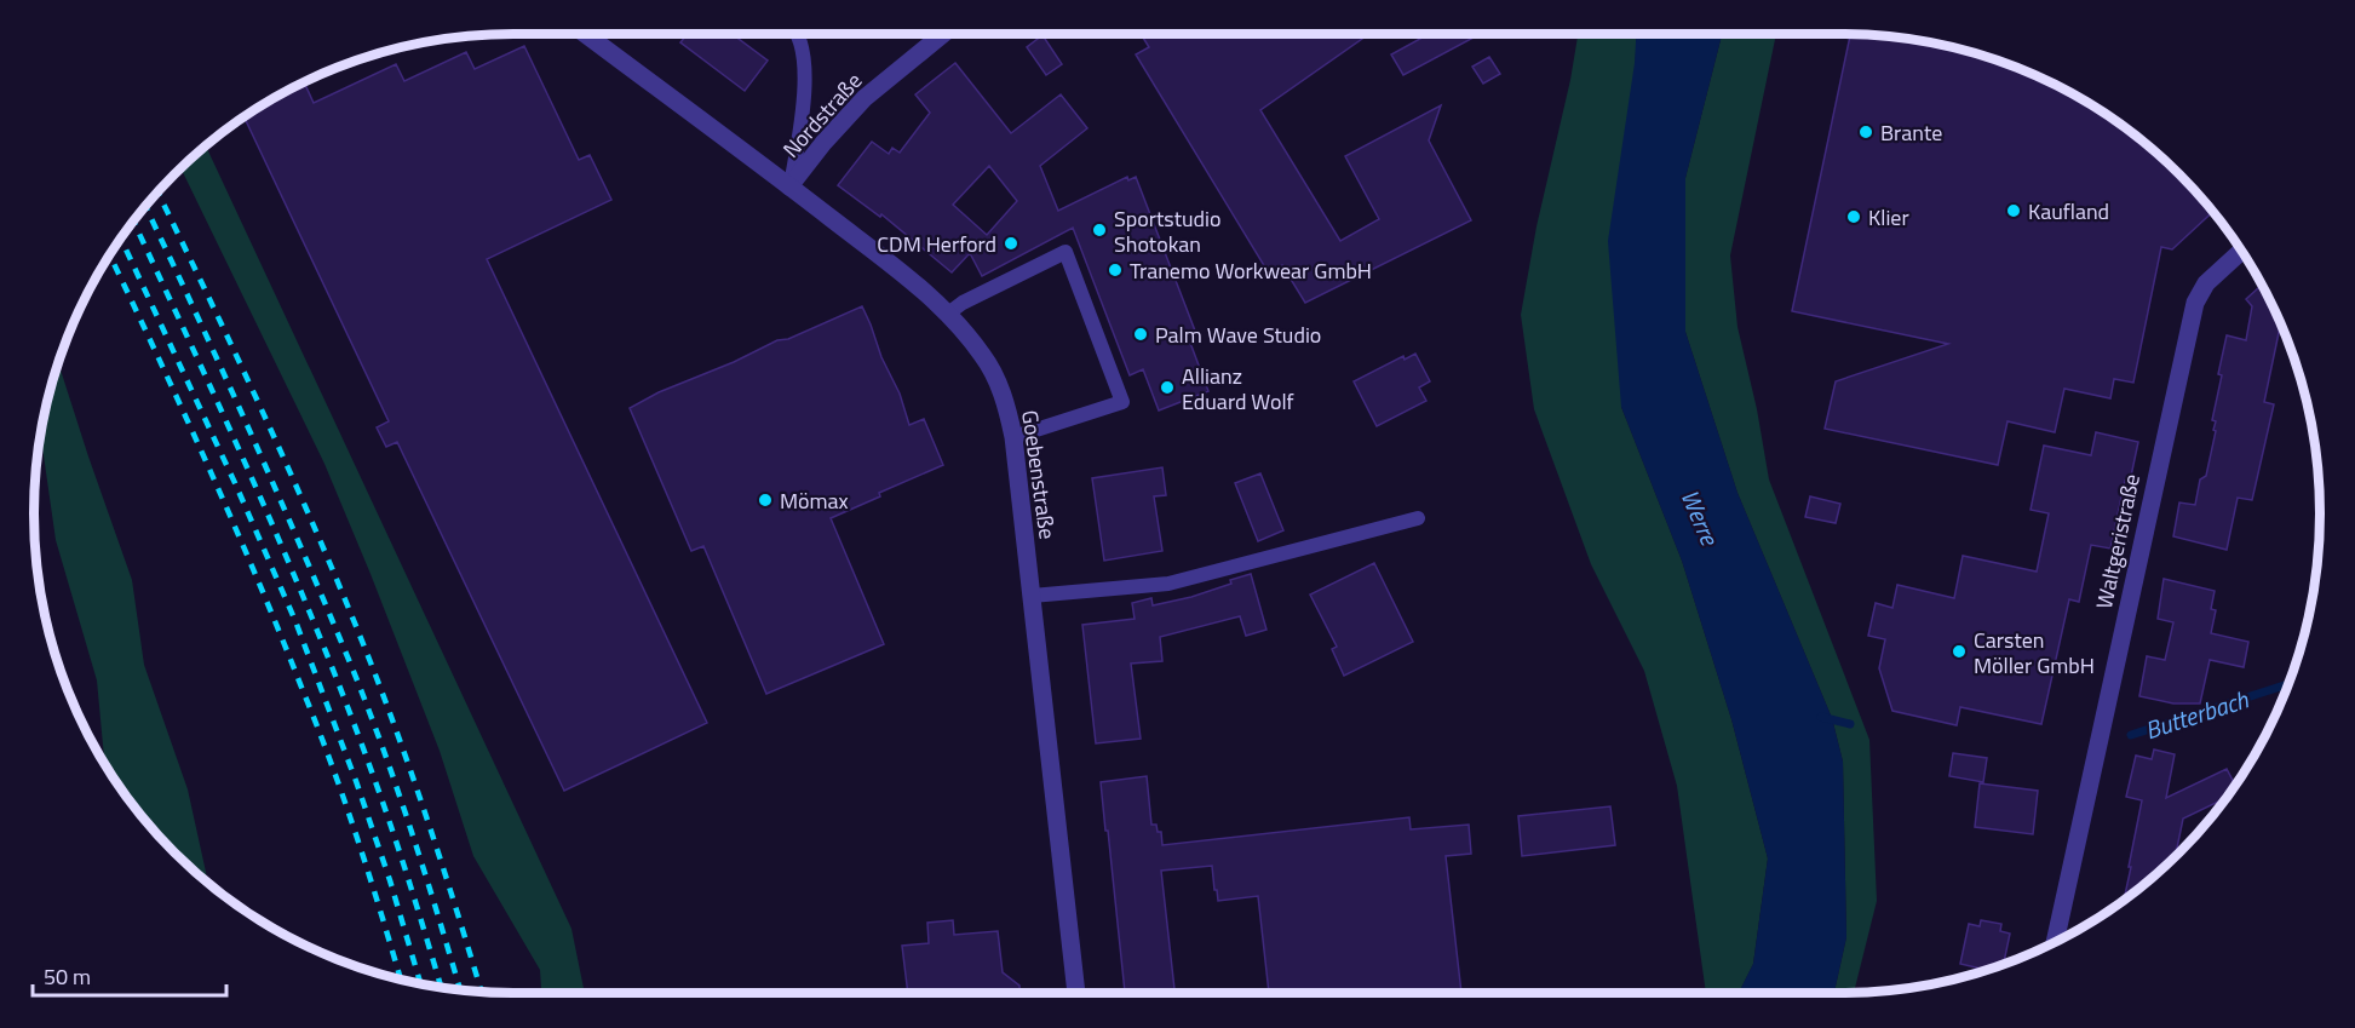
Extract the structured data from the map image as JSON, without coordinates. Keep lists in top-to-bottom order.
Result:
{
  "streets": {
    "street": ["Nordstraße", "Goebenstraße", "Waltgeristraße"]
  },
  "crossings": [
    ["Nordstraße", "Goebenstraße"]
  ],
  "water": ["Werre", "Butterbach"],
  "places": [
    "Brante",
    "Kaufland",
    "Klier",
    "Sportstudio Shotokan",
    "CDM Herford",
    "Tranemo Workwear GmbH",
    "Palm Wave Studio",
    "Allianz Eduard Wolf",
    "Mömax",
    "Carsten Möller GmbH"
  ],
  "scale_bar": "50 m"
}
